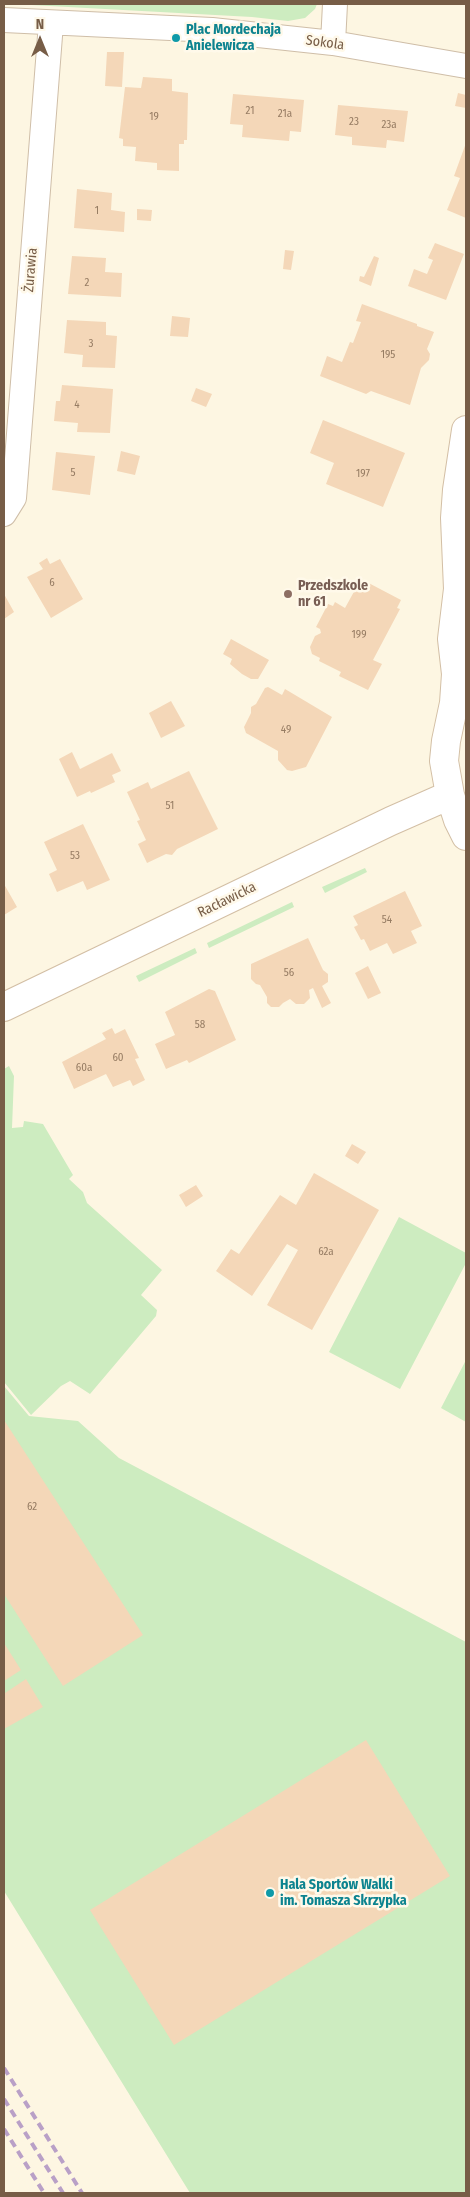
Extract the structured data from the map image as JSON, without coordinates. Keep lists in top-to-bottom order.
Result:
{
  "streets": {
    "street": ["Sokola", "Żurawia", "Racławicka"]
  },
  "crossings": [
    ["Sokola", "Żurawia"]
  ],
  "places": ["Plac Mordechaja Anielewicza", "Przedszkole nr 61", "Hala Sportów Walki im. Tomasza Skrzypka"],
  "house_numbers": [
    "21",
    "21a",
    "19",
    "23",
    "23a",
    "1",
    "2",
    "3",
    "195",
    "4",
    "5",
    "197",
    "6",
    "199",
    "49",
    "51",
    "53",
    "54",
    "56",
    "58",
    "60",
    "60a",
    "62a",
    "62"
  ],
  "north": "top"
}
